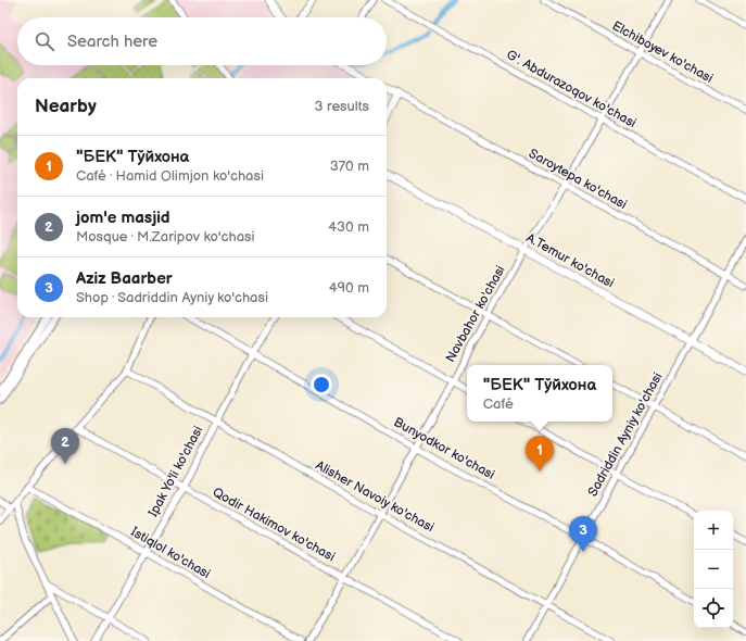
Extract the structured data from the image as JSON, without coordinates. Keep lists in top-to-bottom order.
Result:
{
  "streets": {
    "main road": ["A.Temur ko'chasi"],
    "street": [
      "Elchiboyev ko'chasi",
      "G'. Abdurazoqov ko'chasi",
      "Saroytepa ko'chasi",
      "Navbahor ko'chasi",
      "Sadriddin Ayniy ko'chasi",
      "Bunyodkor ko'chasi",
      "Ipak Yo'li ko'chasi",
      "Alisher Navoiy ko'chasi",
      "Qodir Hakimov ko'chasi",
      "Istiqlol ko'chasi"
    ]
  },
  "crossings": [
    ["Elchiboyev ko'chasi", "Navbahor ko'chasi"],
    ["G'. Abdurazoqov ko'chasi", "Navbahor ko'chasi"],
    ["Saroytepa ko'chasi", "Navbahor ko'chasi"],
    ["Saroytepa ko'chasi", "Sadriddin Ayniy ko'chasi"],
    ["A.Temur ko'chasi", "Navbahor ko'chasi"],
    ["A.Temur ko'chasi", "Sadriddin Ayniy ko'chasi"],
    ["Navbahor ko'chasi", "Bunyodkor ko'chasi"],
    ["Navbahor ko'chasi", "Alisher Navoiy ko'chasi"],
    ["Navbahor ko'chasi", "Qodir Hakimov ko'chasi"],
    ["Sadriddin Ayniy ko'chasi", "Bunyodkor ko'chasi"],
    ["Sadriddin Ayniy ko'chasi", "Alisher Navoiy ko'chasi"],
    ["Bunyodkor ko'chasi", "Ipak Yo'li ko'chasi"],
    ["Ipak Yo'li ko'chasi", "Alisher Navoiy ko'chasi"],
    ["Ipak Yo'li ko'chasi", "Qodir Hakimov ko'chasi"],
    ["Ipak Yo'li ko'chasi", "Istiqlol ko'chasi"]
  ],
  "page": {
    "search": "Search here",
    "heading": ["Nearby", "3 results"],
    "list": [
      {
        "mark": "1",
        "name": "\"БЕК\" Тўйхона",
        "note": "Café · Hamid Olimjon ko'chasi",
        "value": "370 m"
      },
      {
        "mark": "2",
        "name": "jom'e masjid",
        "note": "Mosque · M.Zaripov ko'chasi",
        "value": "430 m"
      },
      {
        "mark": "3",
        "name": "Aziz Baarber",
        "note": "Shop · Sadriddin Ayniy ko'chasi",
        "value": "490 m"
      }
    ],
    "popup": ["\"БЕК\" Тўйхона", "Café"],
    "pins": ["2", "1", "3"],
    "map_buttons": ["+", "−"]
  }
}
